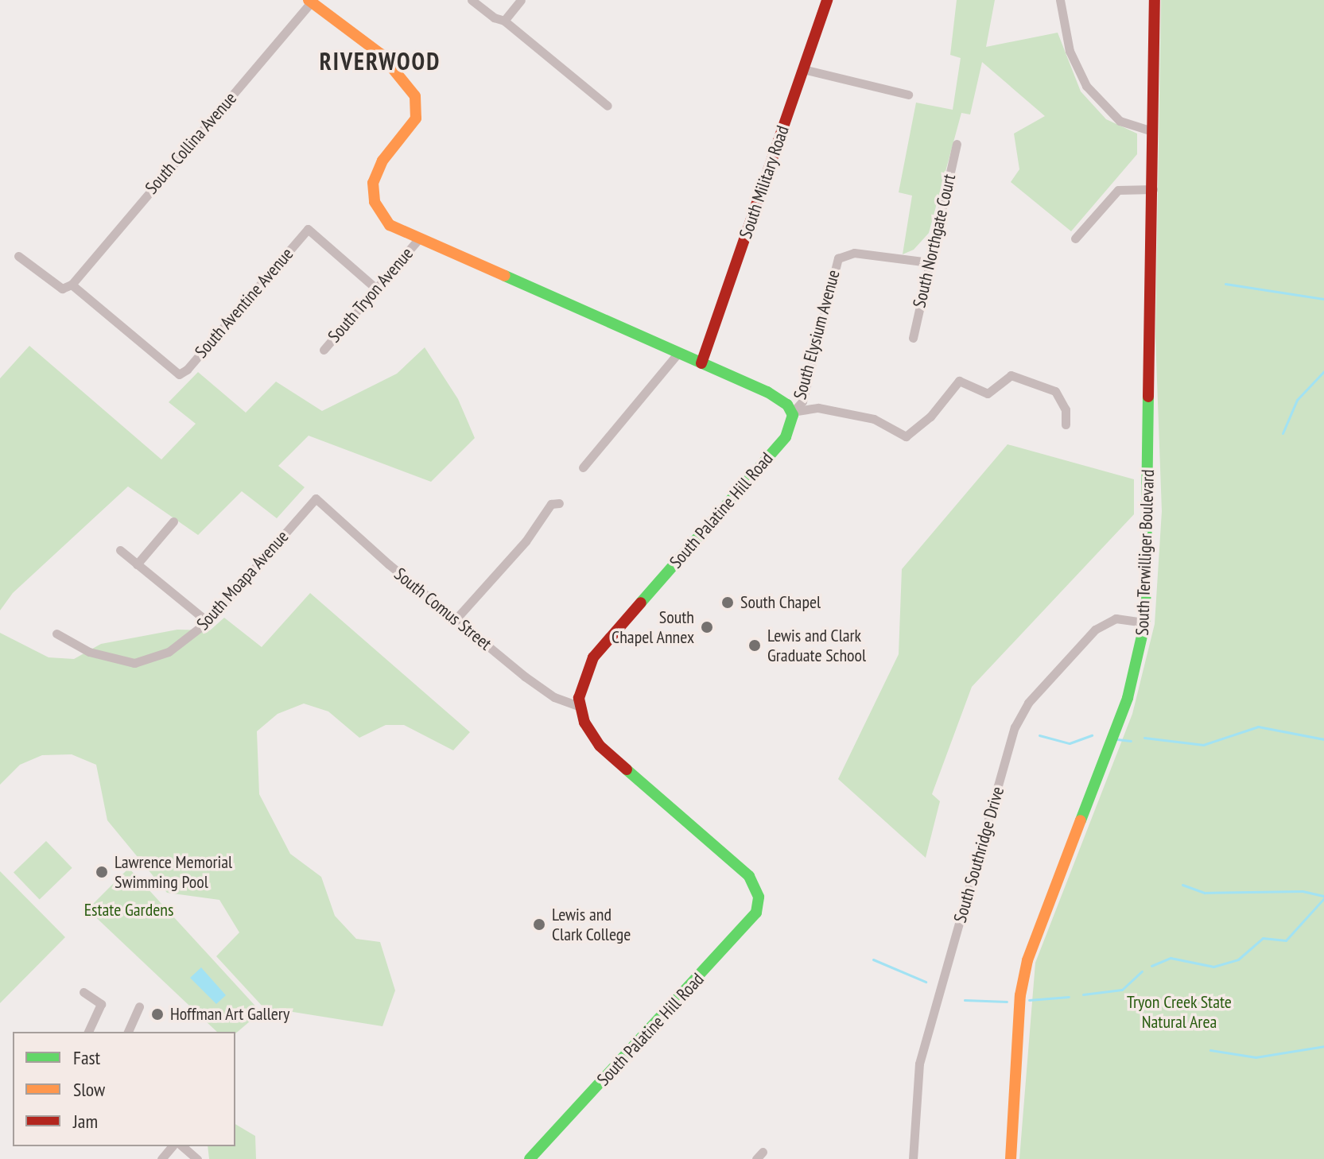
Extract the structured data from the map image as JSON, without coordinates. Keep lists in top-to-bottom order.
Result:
{
  "streets": {
    "street": [
      "South Collina Avenue",
      "South Military Road",
      "South Northgate Court",
      "South Tryon Avenue",
      "South Aventine Avenue",
      "South Elysium Avenue",
      "South Palatine Hill Road",
      "South Terwilliger Boulevard",
      "South Moapa Avenue",
      "South Comus Street",
      "South Southridge Drive"
    ]
  },
  "crossings": [
    ["South Collina Avenue", "South Aventine Avenue"],
    ["South Northgate Court", "South Elysium Avenue"],
    ["South Tryon Avenue", "South Aventine Avenue"],
    ["South Elysium Avenue", "South Palatine Hill Road"],
    ["South Palatine Hill Road", "South Comus Street"],
    ["South Terwilliger Boulevard", "South Southridge Drive"],
    ["South Moapa Avenue", "South Comus Street"]
  ],
  "districts": ["RIVERWOOD"],
  "parks": ["Estate Gardens", "Tryon Creek State Natural Area"],
  "places": [
    "South Chapel",
    "South Chapel Annex",
    "Lewis and Clark Graduate School",
    "Lawrence Memorial Swimming Pool",
    "Lewis and Clark College",
    "Hoffman Art Gallery"
  ],
  "legend": ["Fast", "Slow", "Jam"]
}
